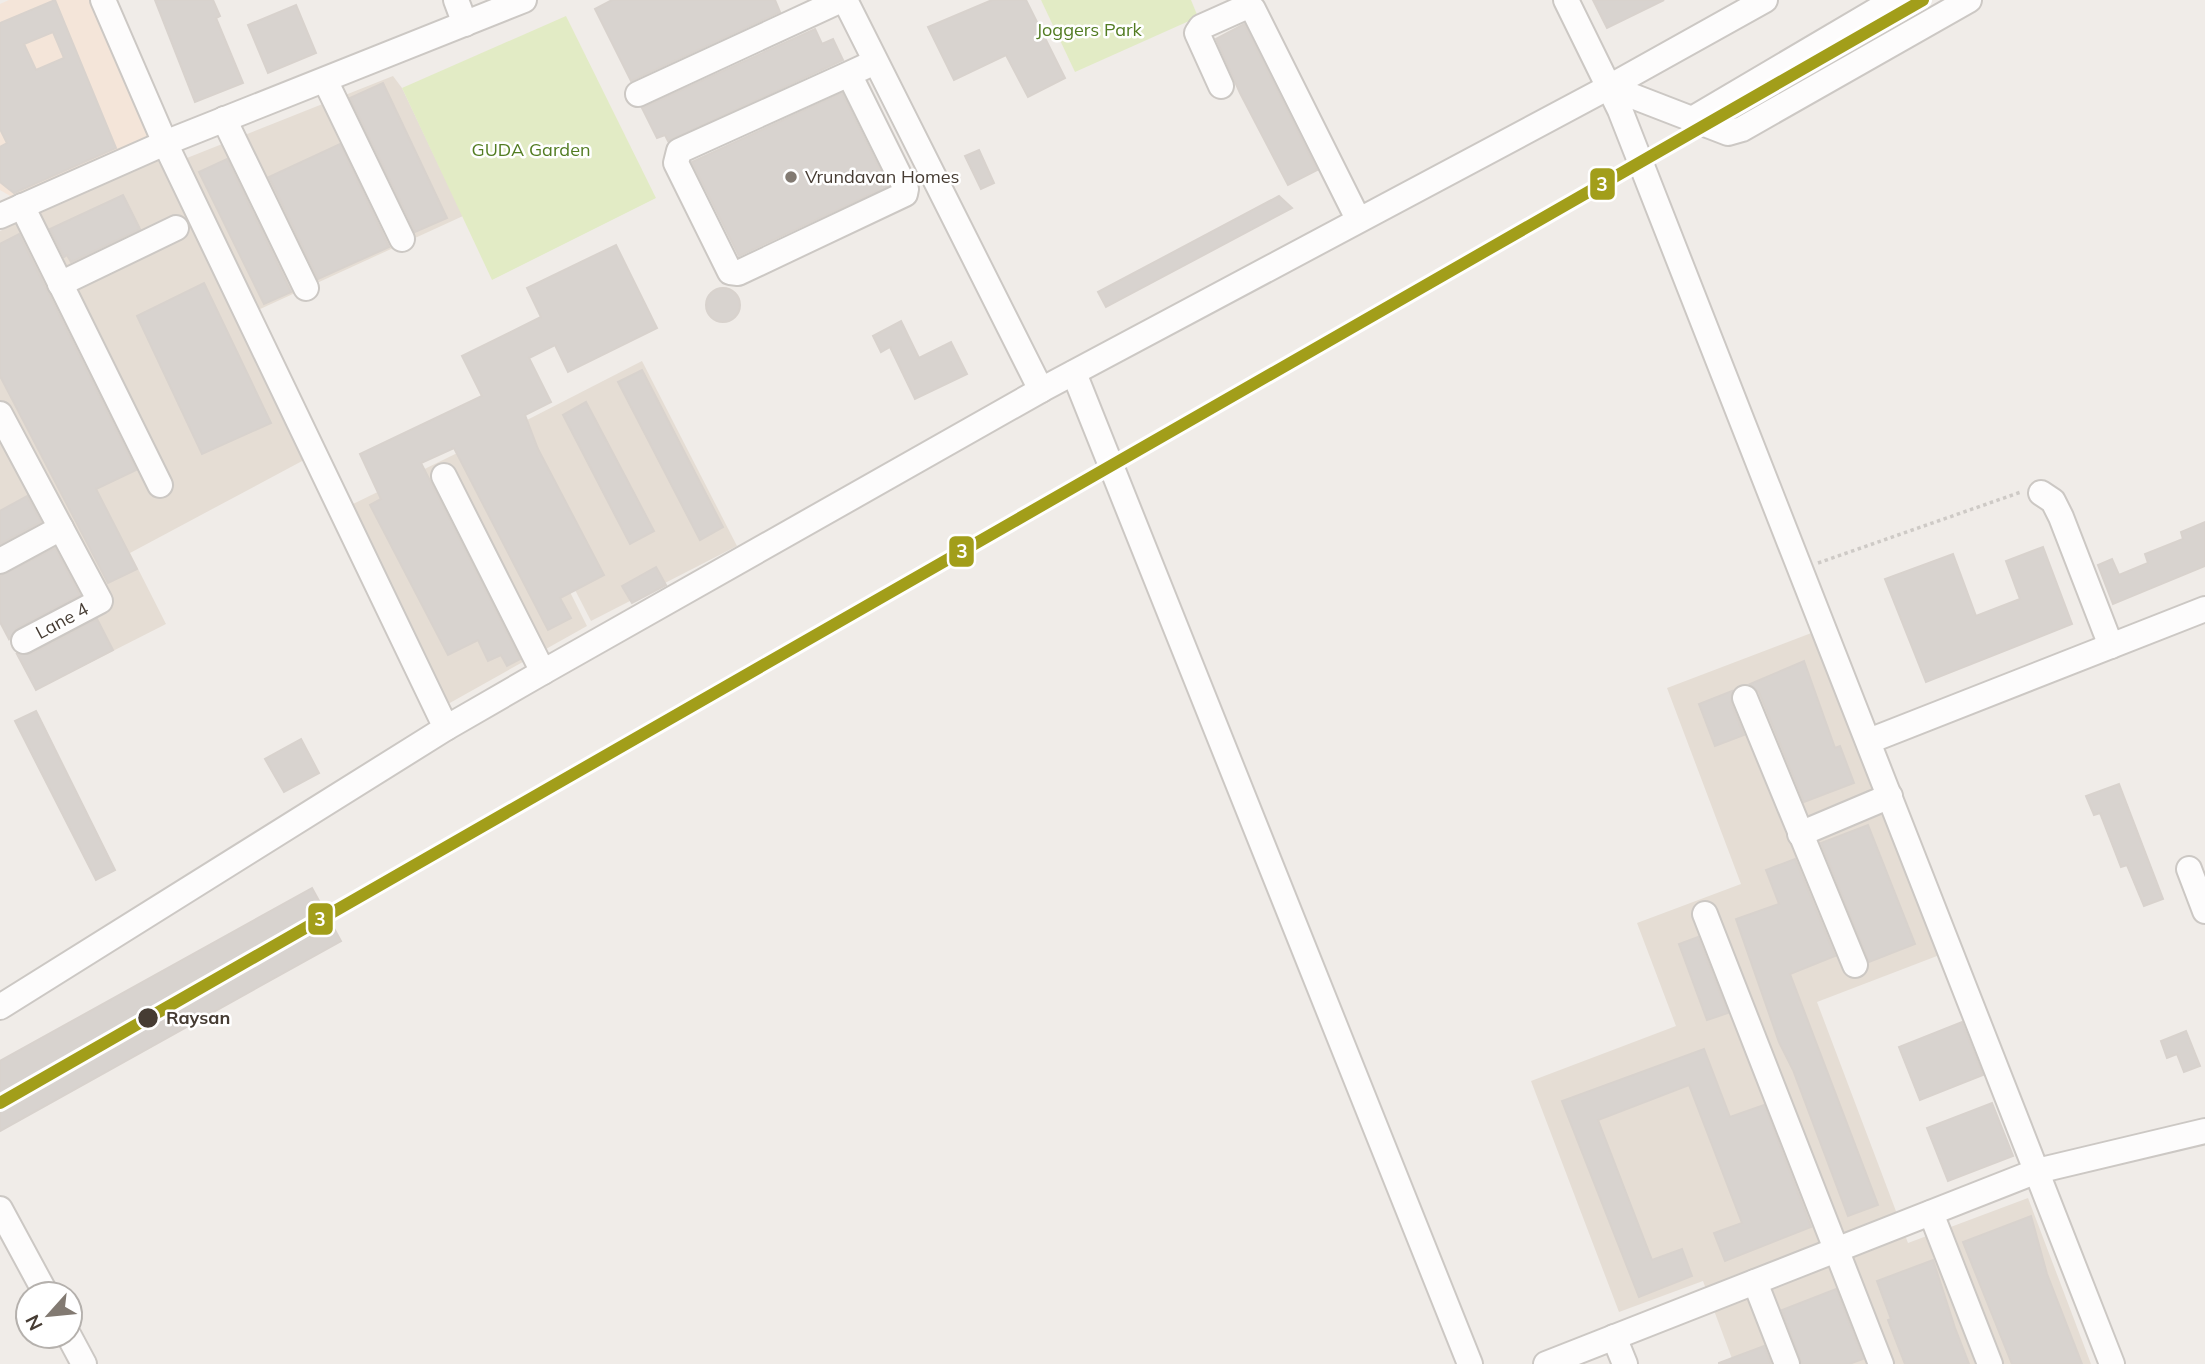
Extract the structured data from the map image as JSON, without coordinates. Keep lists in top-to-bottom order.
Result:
{
  "streets": {
    "street": ["Lane 4"]
  },
  "parks": ["Joggers Park", "GUDA Garden"],
  "places": ["Vrundavan Homes", "Raysan"],
  "lines": ["transit line 3"],
  "north": "bottom left"
}
